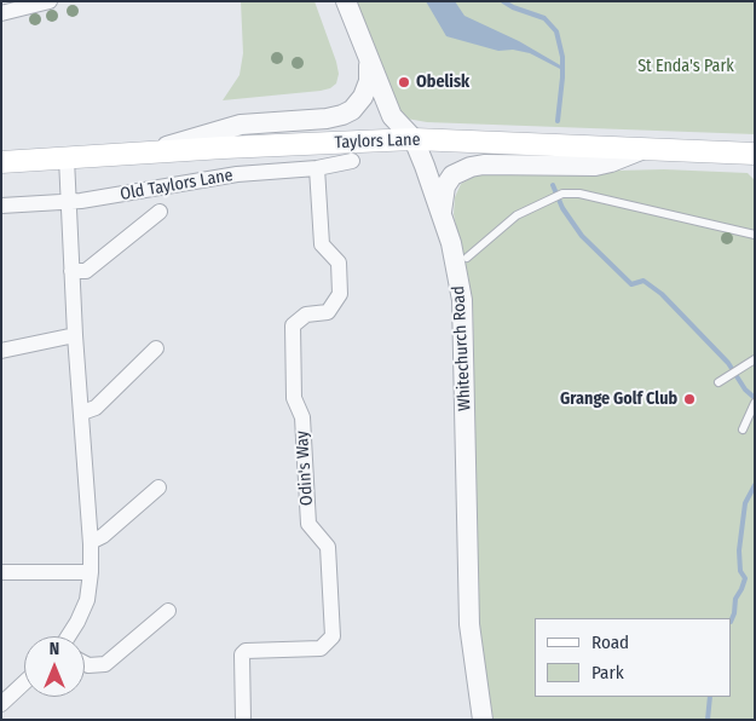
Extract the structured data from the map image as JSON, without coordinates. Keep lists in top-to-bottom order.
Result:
{
  "streets": {
    "main road": ["Taylors Lane"],
    "street": ["Old Taylors Lane", "Whitechurch Road", "Odin's Way"]
  },
  "crossings": [
    ["Taylors Lane", "Whitechurch Road"],
    ["Old Taylors Lane", "Odin's Way"]
  ],
  "parks": ["St Enda's Park"],
  "places": ["Obelisk", "Grange Golf Club"],
  "legend": ["Road", "Park"],
  "north": "top"
}
